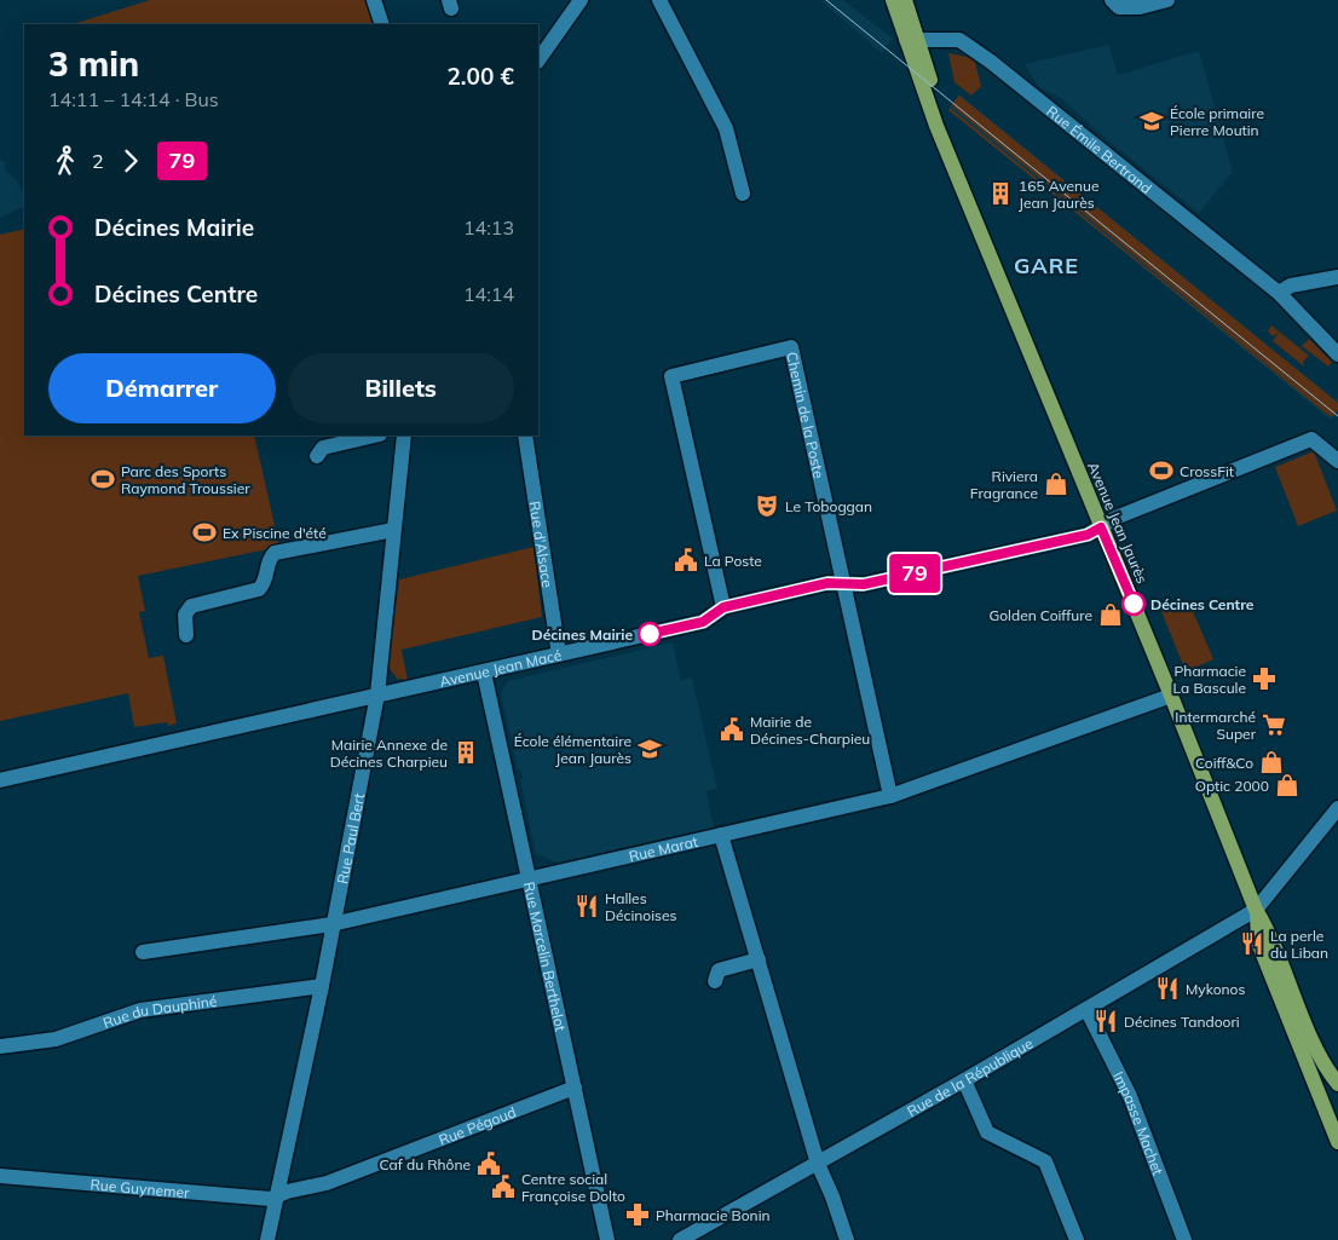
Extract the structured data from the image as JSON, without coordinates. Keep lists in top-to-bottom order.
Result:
{
  "streets": {
    "main road": ["Avenue Jean Jaurès"],
    "street": [
      "Rue Émile Bertrand",
      "Chemin de la Poste",
      "Rue d'Alsace",
      "Avenue Jean Macé",
      "Rue Paul Bert",
      "Rue Marat",
      "Rue Marcelin Berthelot",
      "Rue du Dauphiné",
      "Rue de la République",
      "Impasse Machet",
      "Rue Pégoud",
      "Rue Guynemer"
    ]
  },
  "crossings": [
    ["Rue Émile Bertrand", "Avenue Jean Jaurès"],
    ["Chemin de la Poste", "Avenue Jean Macé"],
    ["Avenue Jean Jaurès", "Avenue Jean Macé"],
    ["Avenue Jean Jaurès", "Rue Marat"],
    ["Avenue Jean Jaurès", "Rue de la République"],
    ["Rue d'Alsace", "Avenue Jean Macé"],
    ["Avenue Jean Macé", "Rue Paul Bert"],
    ["Avenue Jean Macé", "Rue Marcelin Berthelot"],
    ["Rue Paul Bert", "Rue Marat"],
    ["Rue Paul Bert", "Rue du Dauphiné"],
    ["Rue Paul Bert", "Rue Pégoud"],
    ["Rue Paul Bert", "Rue Guynemer"],
    ["Rue Marat", "Rue Marcelin Berthelot"],
    ["Rue Marcelin Berthelot", "Rue Pégoud"],
    ["Rue de la République", "Impasse Machet"],
    ["Rue Pégoud", "Rue Guynemer"]
  ],
  "districts": ["GARE"],
  "places": {
    "school or university": ["École primaire Pierre Moutin", "École élémentaire Jean Jaurès"],
    "building": ["165 Avenue Jean Jaurès", "Mairie Annexe de Décines Charpieu"],
    "sports": ["CrossFit", "Parc des Sports Raymond Troussier", "Ex Piscine d'été"],
    "shop": [
      "Riviera Fragrance",
      "Golden Coiffure",
      "Coiff&Co",
      "Optic 2000"
    ],
    "theatre": ["Le Toboggan"],
    "public building": [
      "La Poste",
      "Mairie de Décines-Charpieu",
      "Caf du Rhône",
      "Centre social Françoise Dolto"
    ],
    "other": ["Décines Centre", "Décines Mairie"],
    "pharmacy": ["Pharmacie La Bascule", "Pharmacie Bonin"],
    "supermarket": ["Intermarché Super"],
    "restaurant": [
      "Halles Décinoises",
      "La perle du Liban",
      "Mykonos",
      "Décines Tandoori"
    ]
  },
  "lines": ["bus line 79"],
  "page": {
    "on_map": "79",
    "heading": ["3 min", "14:11 – 14:14 · Bus", "2.00 €"],
    "legs": ["2", "79"],
    "list": [
      {
        "name": "Décines Mairie",
        "value": "14:13"
      },
      {
        "name": "Décines Centre",
        "value": "14:14"
      }
    ],
    "buttons": ["Démarrer", "Billets"]
  }
}
